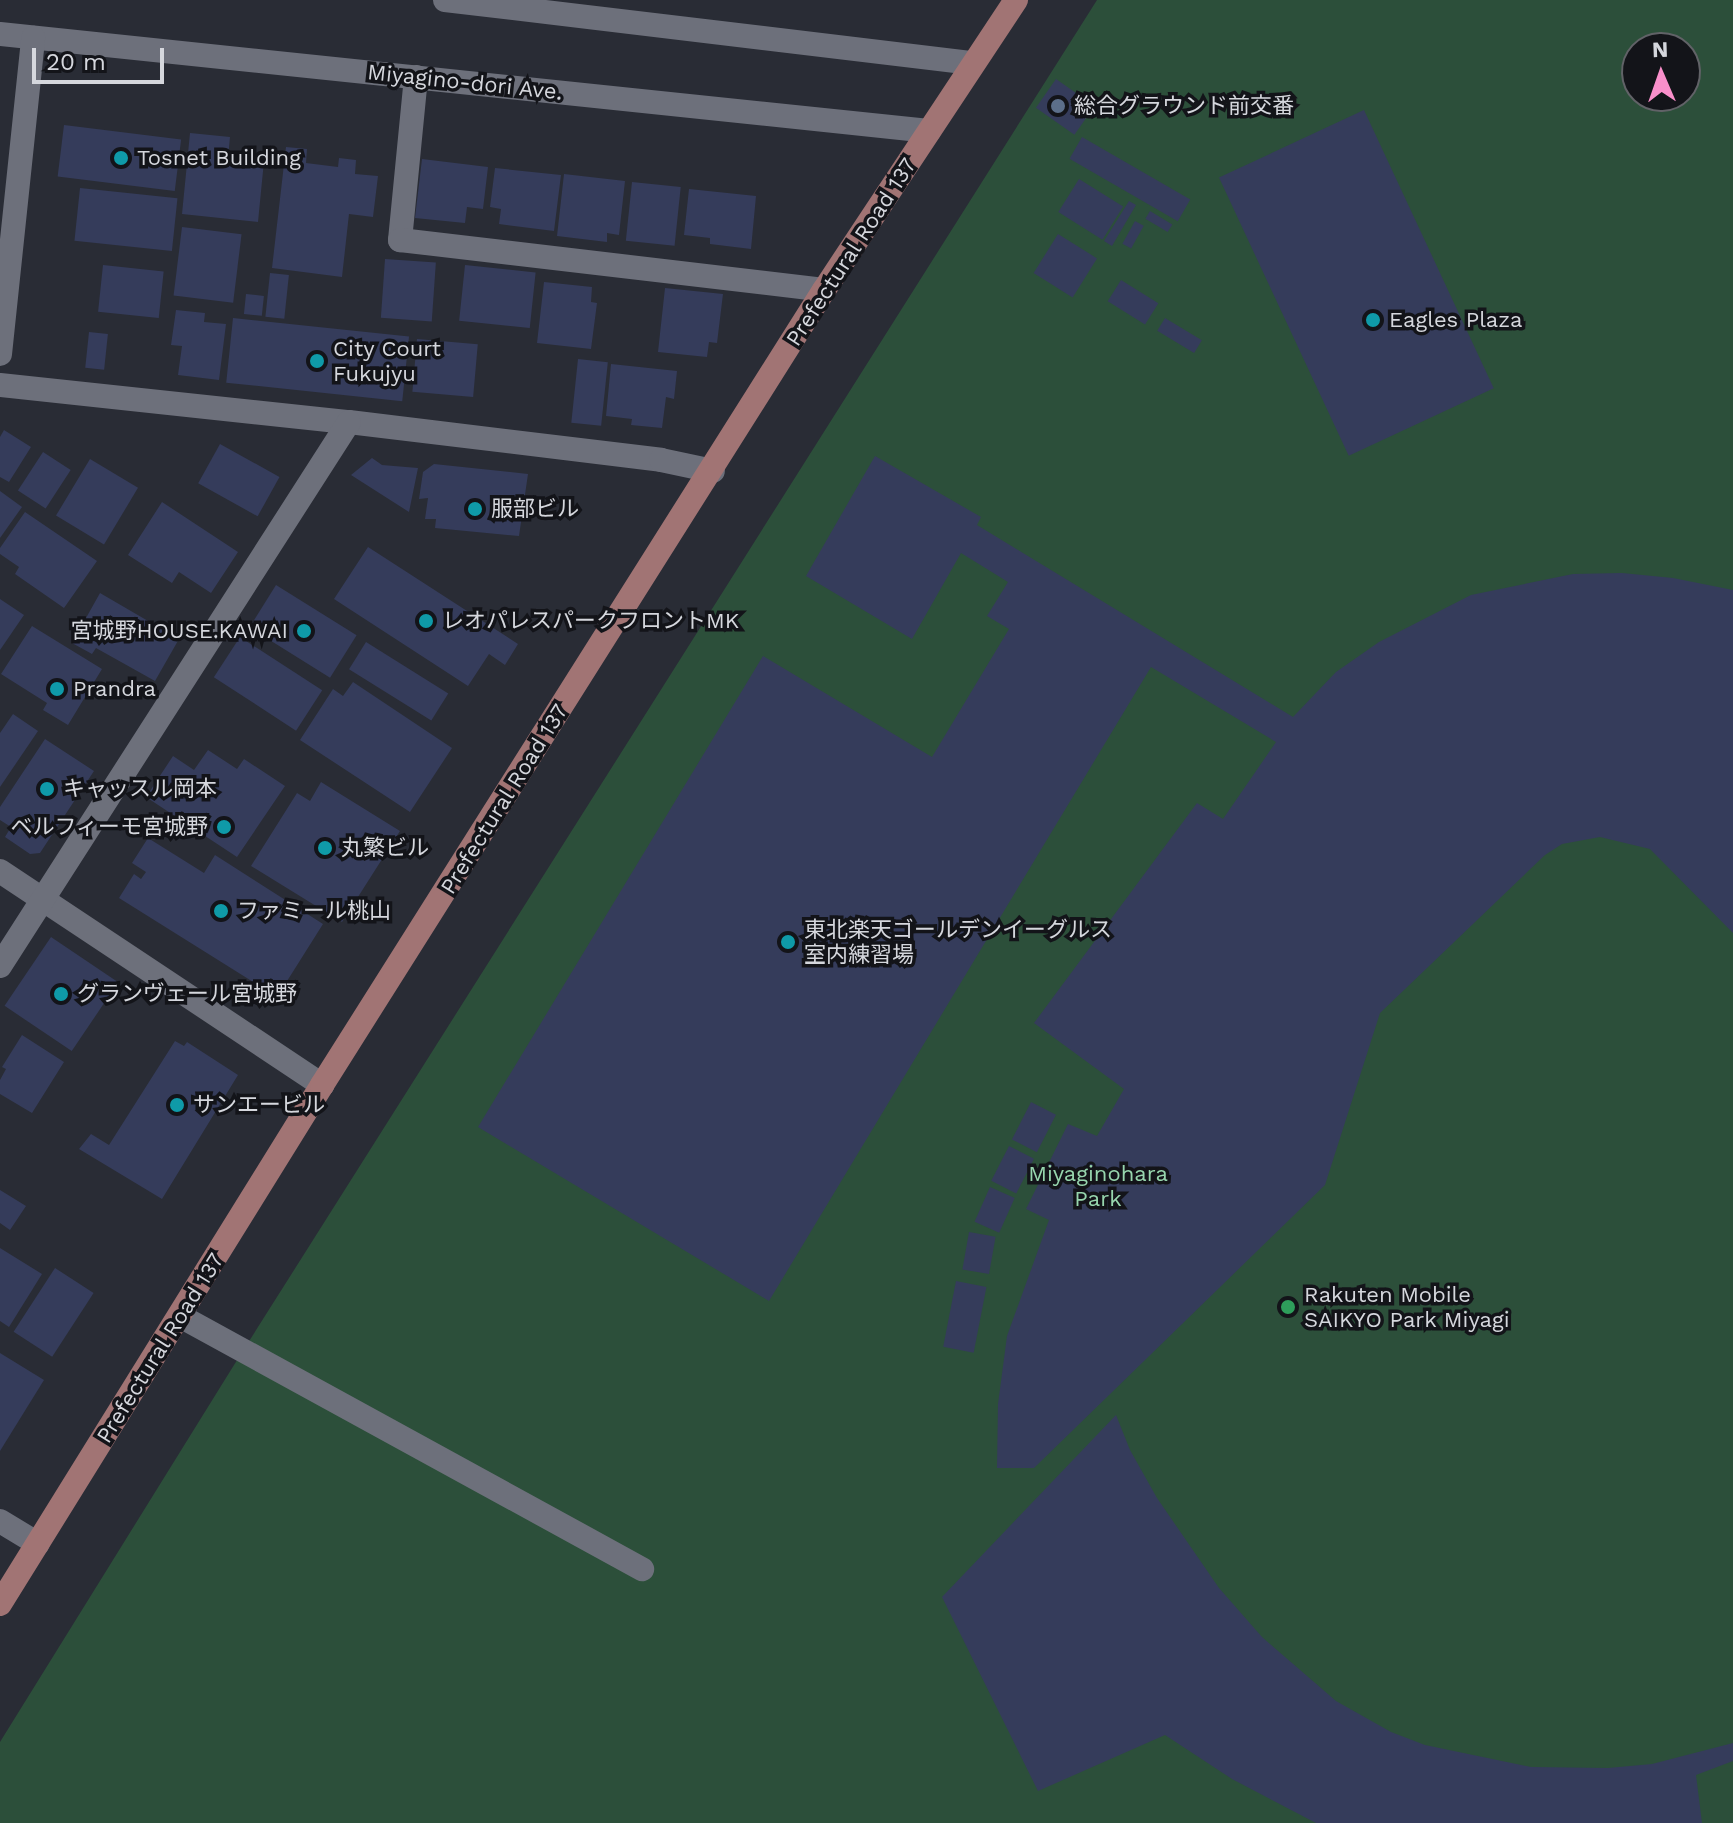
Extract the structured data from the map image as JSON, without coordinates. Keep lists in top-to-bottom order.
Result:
{
  "streets": {
    "main road": ["Prefectural Road 137"],
    "street": ["Miyagino-dori Ave."]
  },
  "crossings": [
    ["Miyagino-dori Ave.", "Prefectural Road 137"]
  ],
  "parks": ["Miyaginohara Park"],
  "places": [
    "総合グラウンド前交番",
    "Tosnet Building",
    "Eagles Plaza",
    "City Court Fukujyu",
    "服部ビル",
    "レオパレスパークフロントMK",
    "宮城野HOUSE.KAWAI",
    "Prandra",
    "キャッスル岡本",
    "ベルフィーモ宮城野",
    "丸繁ビル",
    "ファミール桃山",
    "東北楽天ゴールデンイーグルス 室内練習場",
    "グランヴェール宮城野",
    "サンエービル",
    "Rakuten Mobile SAIKYO Park Miyagi"
  ],
  "scale_bar": "20 m",
  "north": "top"
}
